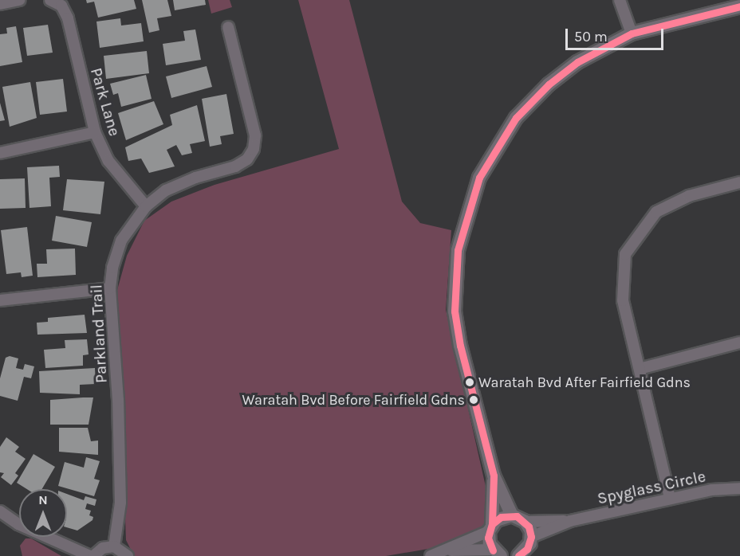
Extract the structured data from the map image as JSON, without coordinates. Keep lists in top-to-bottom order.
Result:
{
  "streets": {
    "street": ["Park Lane", "Parkland Trail", "Spyglass Circle"]
  },
  "crossings": [
    ["Park Lane", "Parkland Trail"]
  ],
  "places": ["Waratah Bvd After Fairfield Gdns", "Waratah Bvd Before Fairfield Gdns"],
  "scale_bar": "50 m",
  "north": "top"
}
